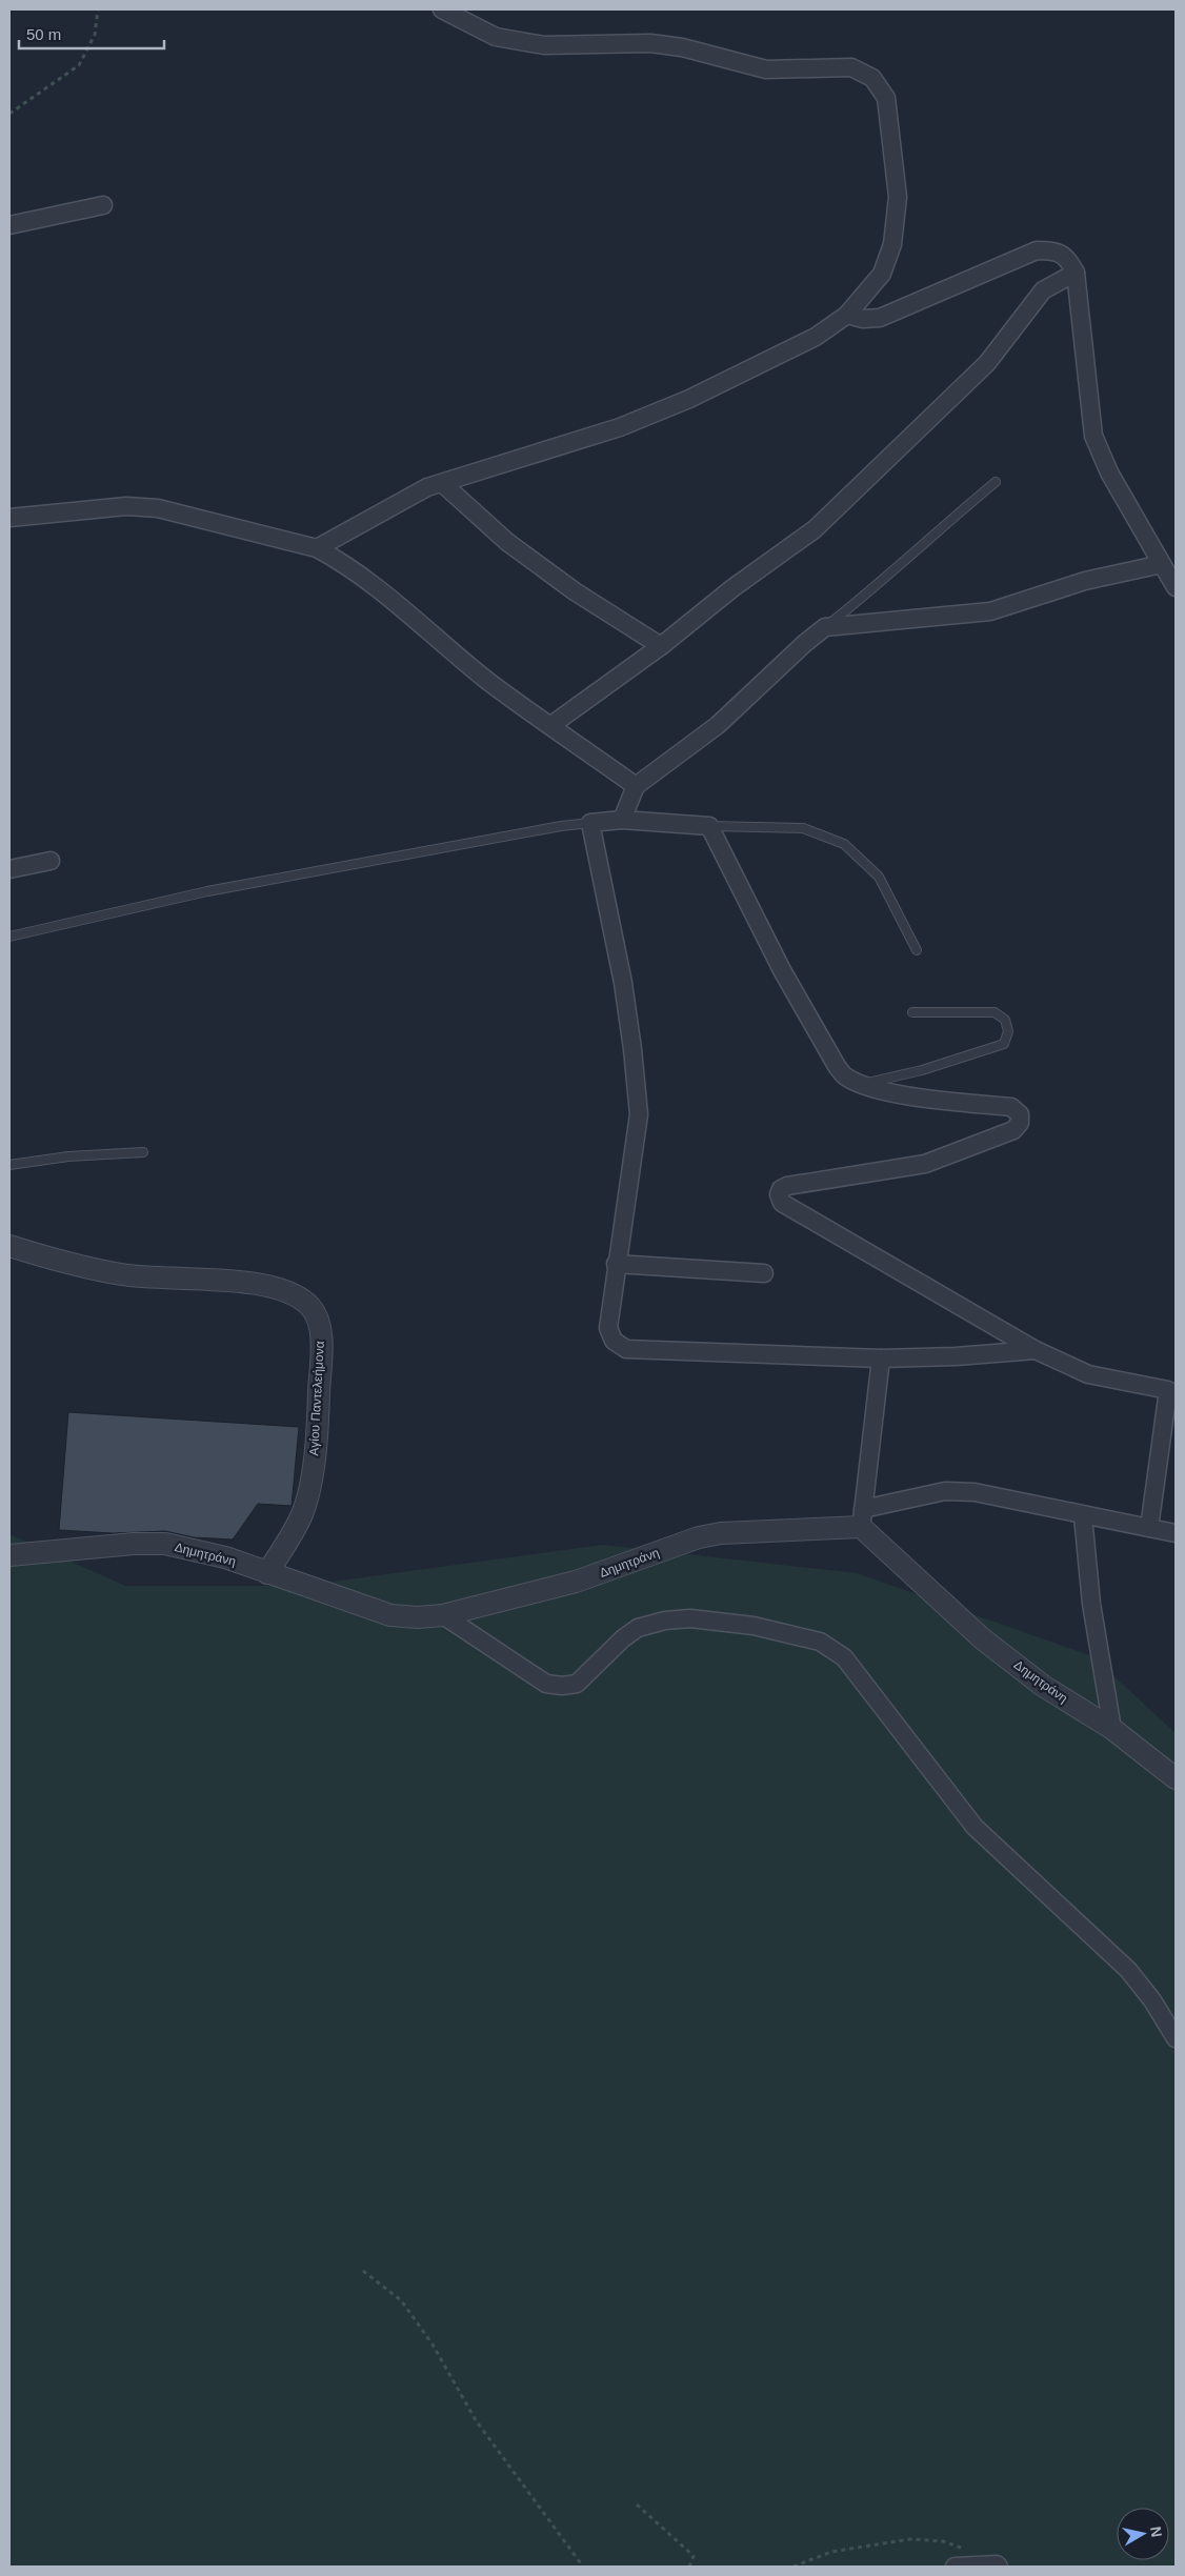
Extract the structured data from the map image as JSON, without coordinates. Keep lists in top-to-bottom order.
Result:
{
  "streets": {
    "street": ["Αγίου Παντελεήμονα", "Δημητράνη"]
  },
  "crossings": [
    ["Αγίου Παντελεήμονα", "Δημητράνη"]
  ],
  "scale_bar": "50 m",
  "north": "right"
}
